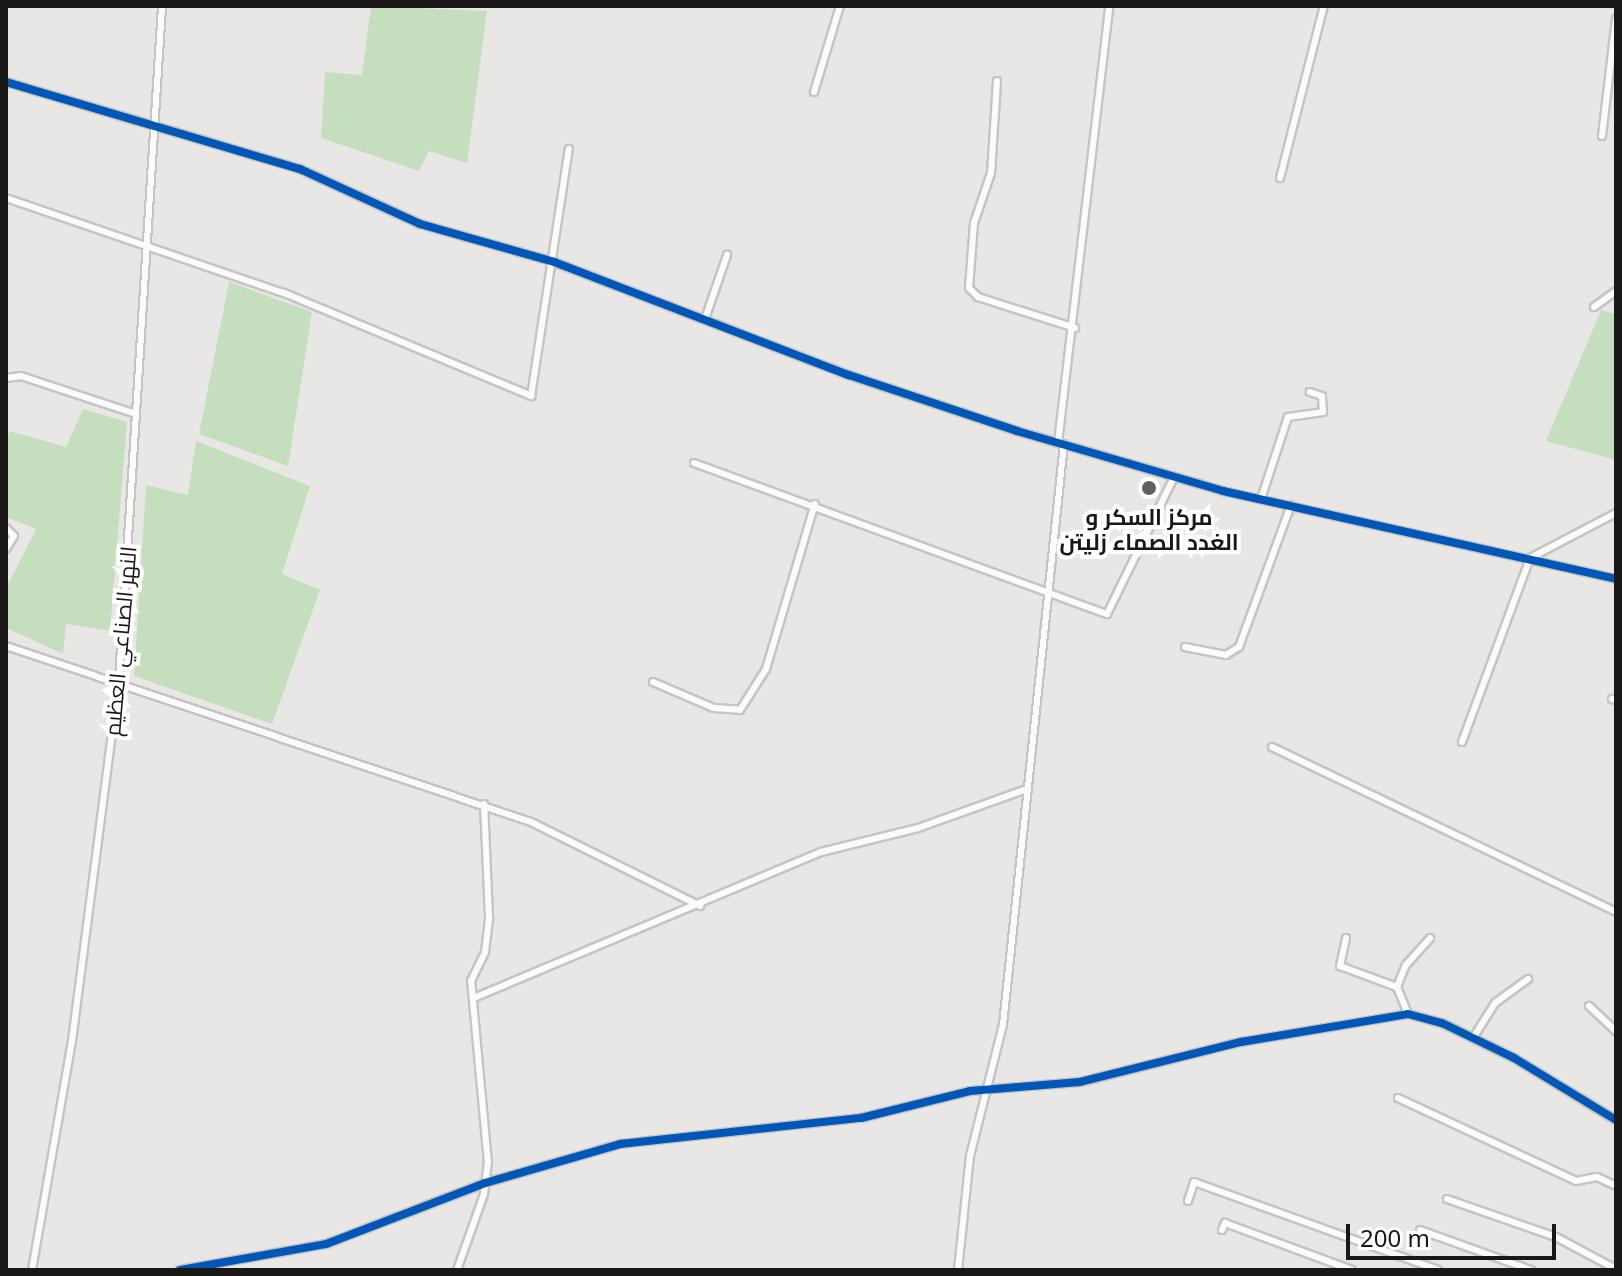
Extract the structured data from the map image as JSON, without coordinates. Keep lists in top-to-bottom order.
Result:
{
  "streets": {
    "street": ["النهر الصناعي العظيم"]
  },
  "places": ["مركز السكر و الغدد الصماء زليتن"],
  "scale_bar": "200 m"
}
